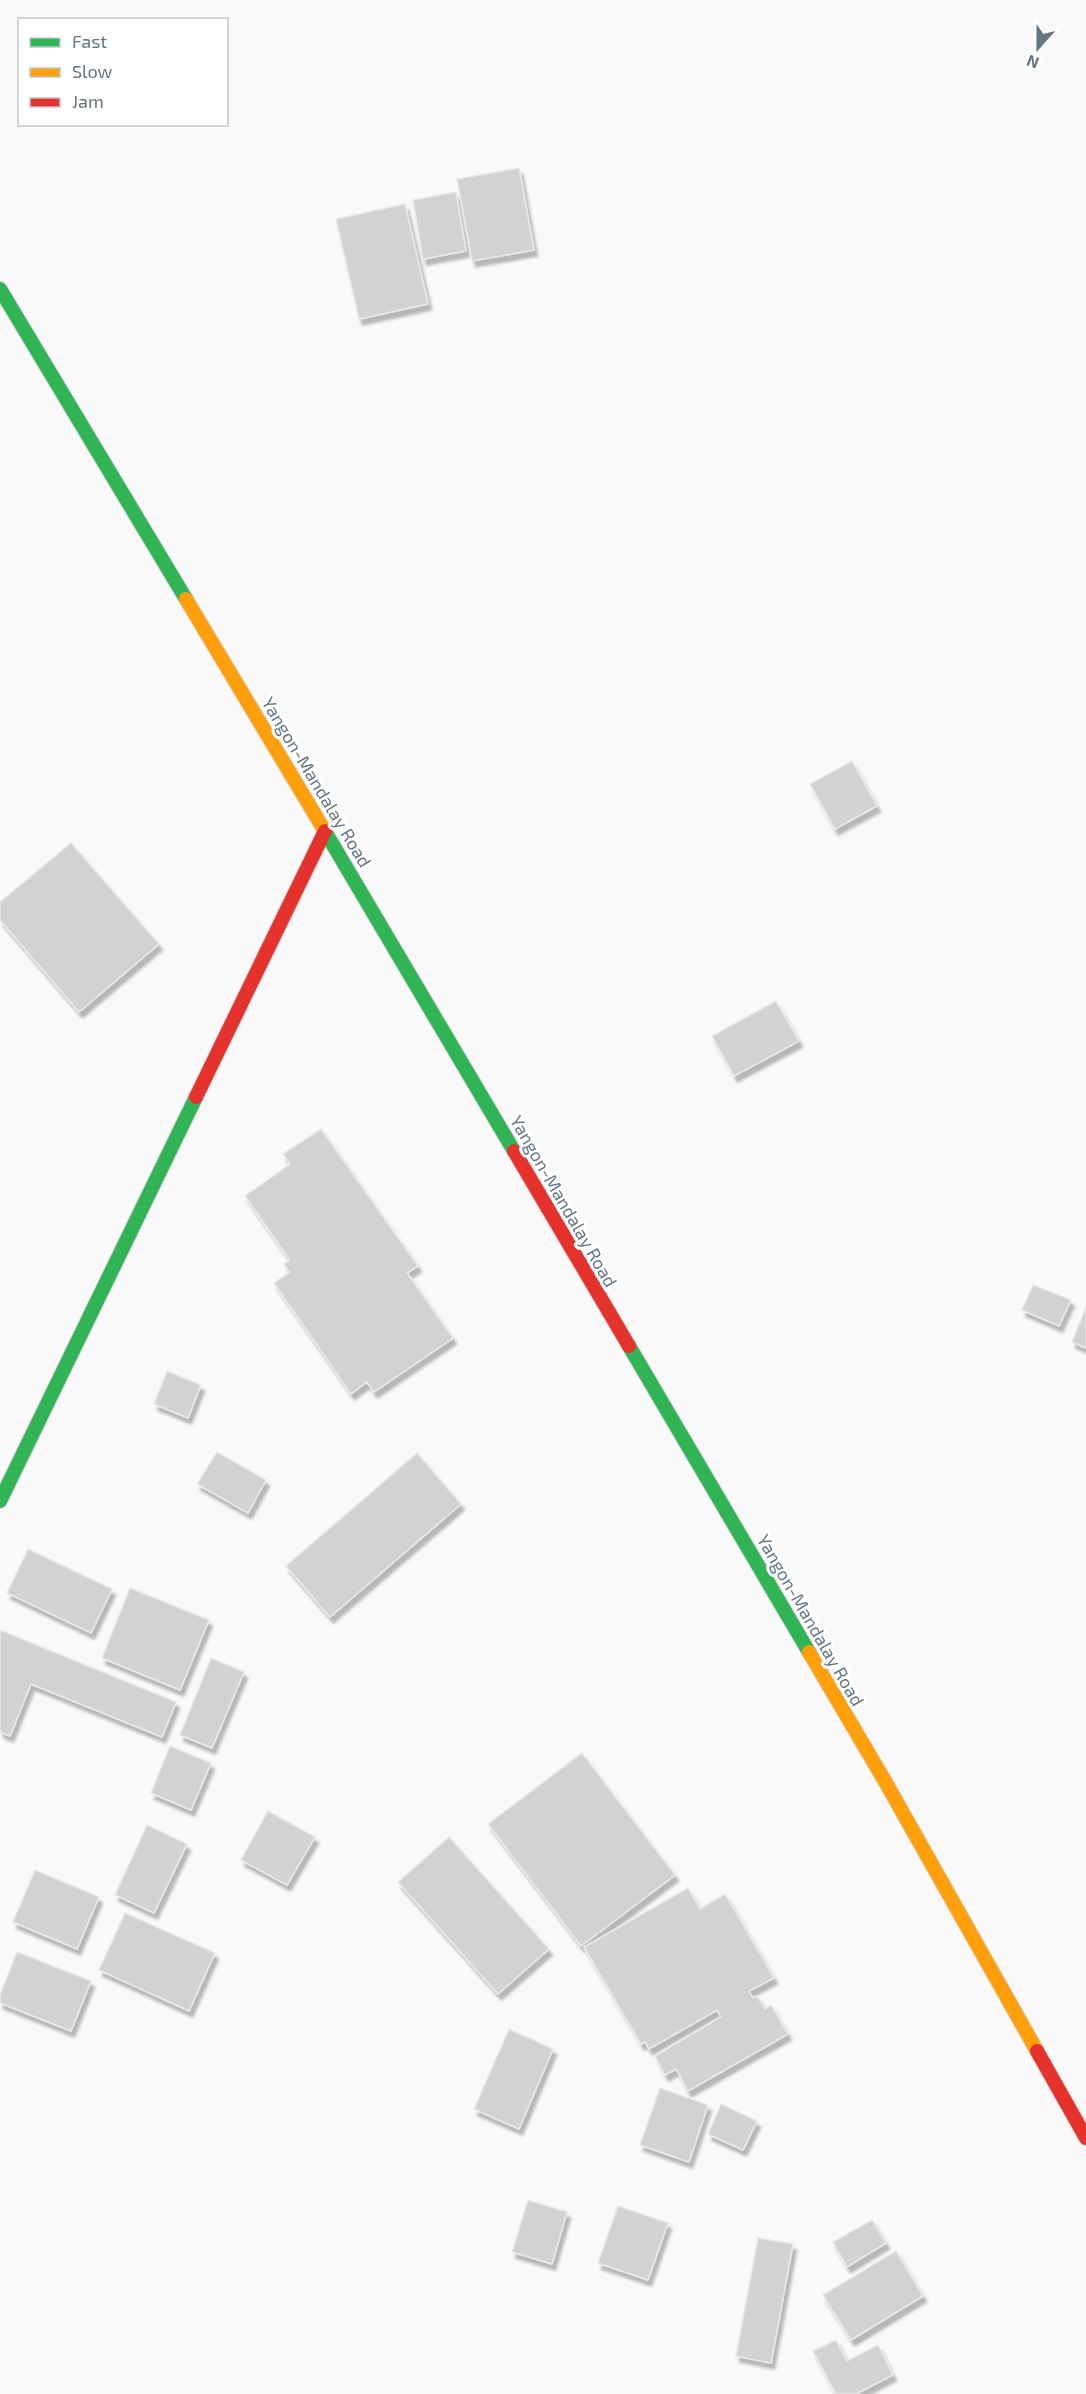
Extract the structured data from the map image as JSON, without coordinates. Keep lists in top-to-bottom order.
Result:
{
  "streets": {
    "main road": ["Yangon-Mandalay Road"]
  },
  "legend": ["Fast", "Slow", "Jam"],
  "north": "bottom"
}
